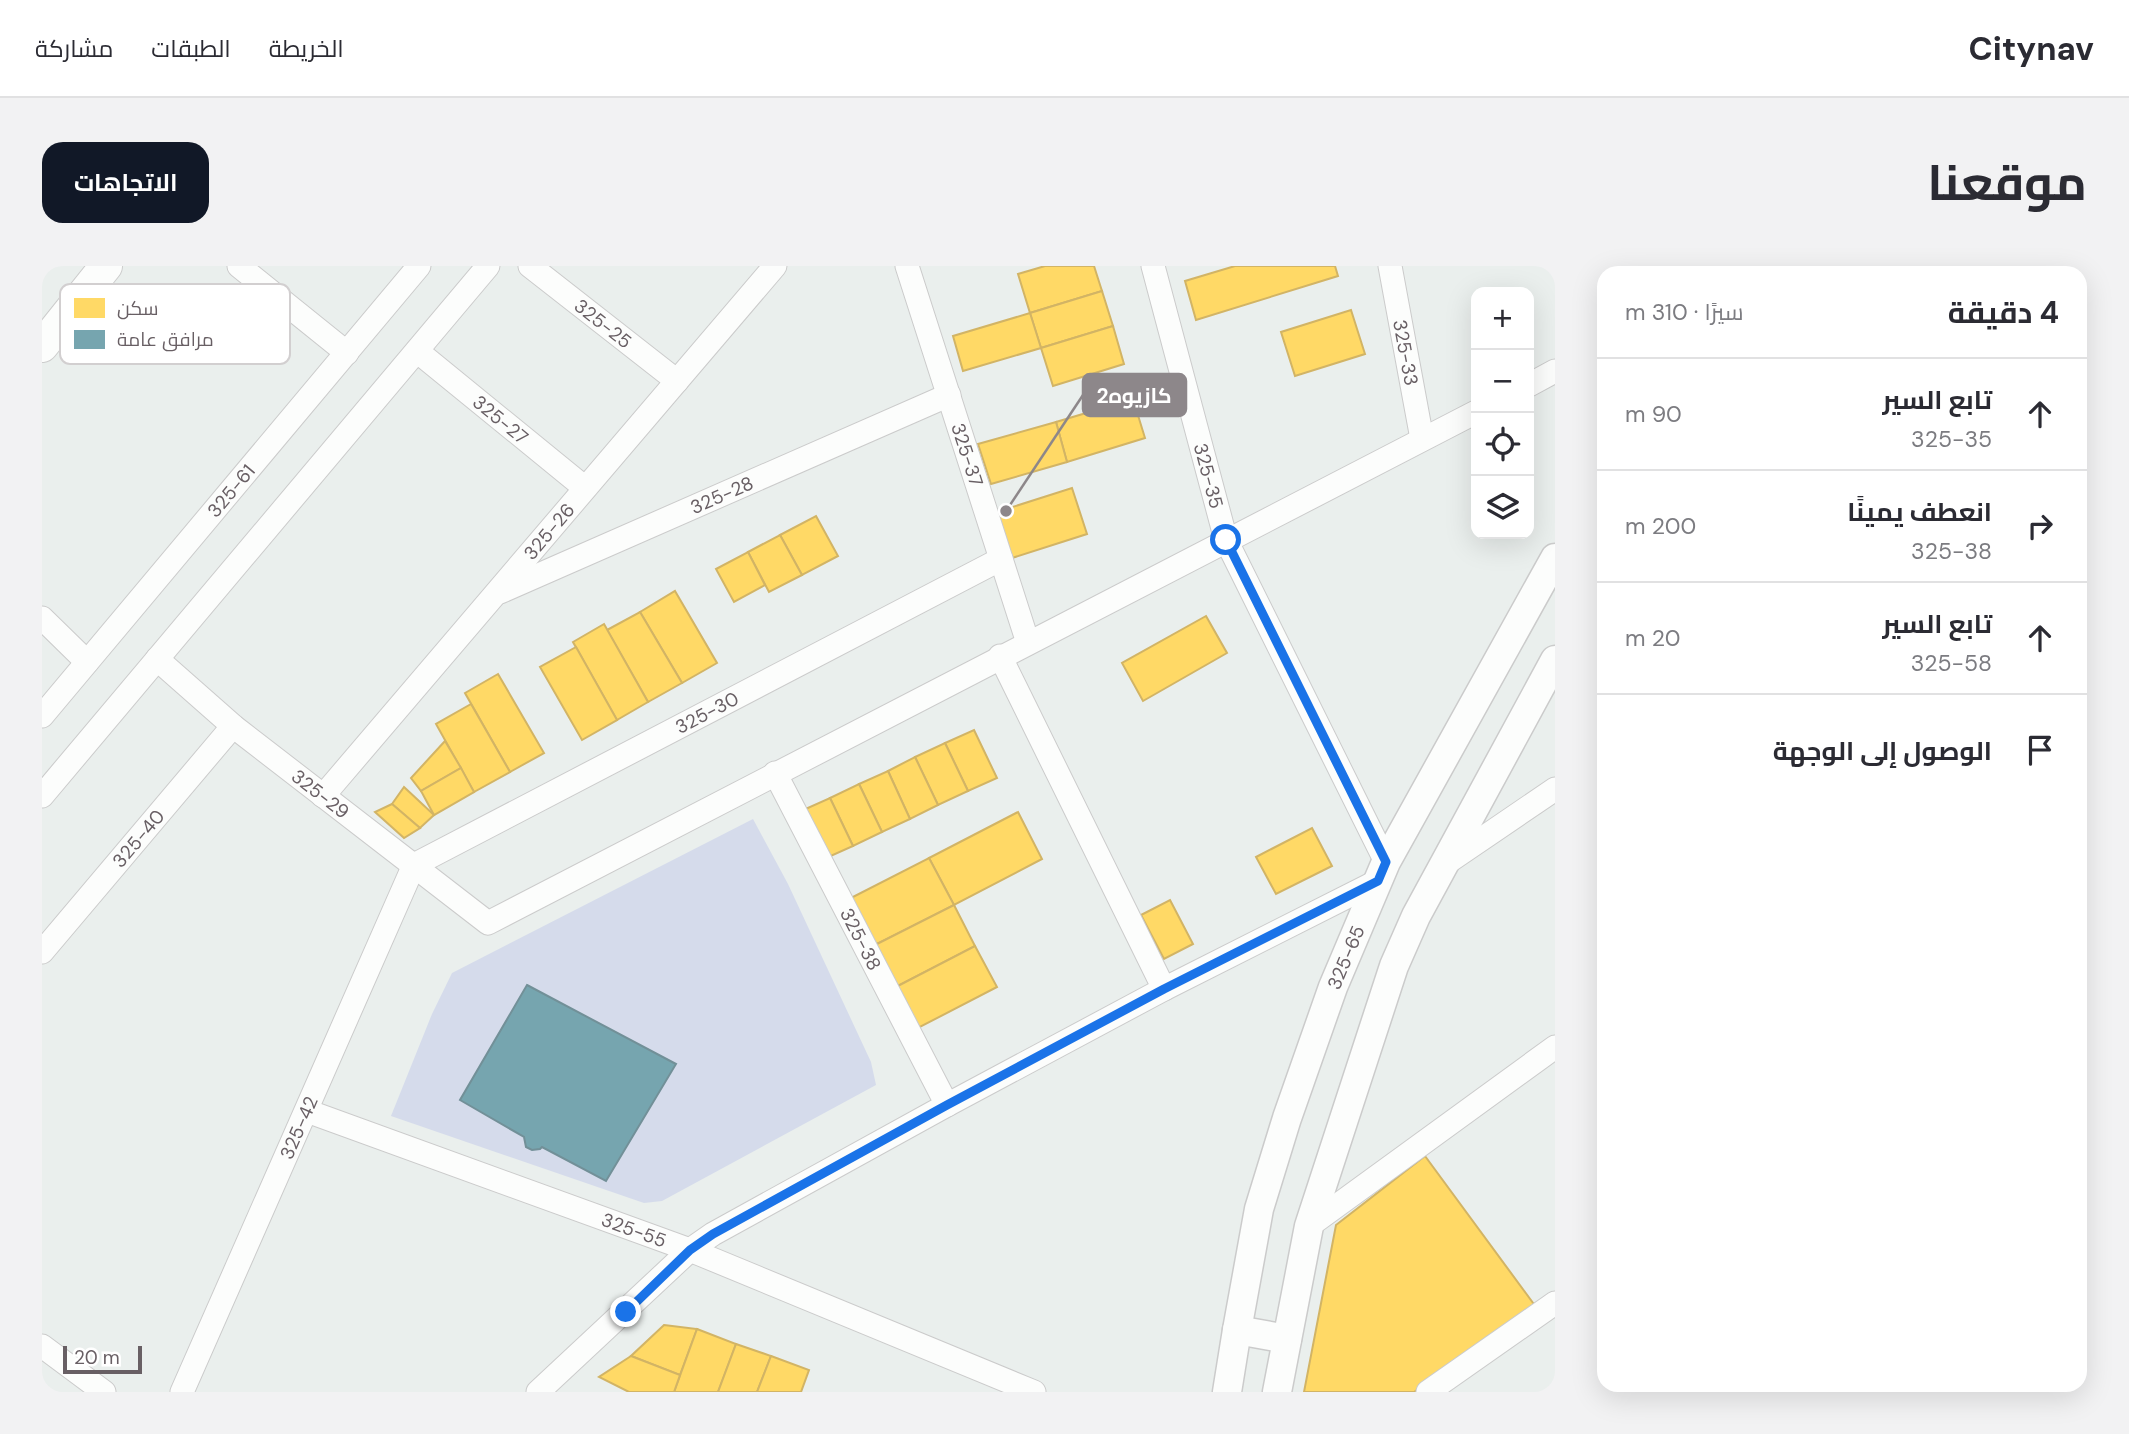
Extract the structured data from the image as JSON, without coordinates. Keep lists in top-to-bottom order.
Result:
{
  "streets": {
    "street": [
      "325-25",
      "325-33",
      "325-27",
      "325-37",
      "325-35",
      "325-61",
      "325-28",
      "325-26",
      "325-30",
      "325-29",
      "325-40",
      "325-38",
      "325-65",
      "325-42",
      "325-55"
    ]
  },
  "crossings": [
    ["325-25", "325-26"],
    ["325-27", "325-26"],
    ["325-37", "325-28"],
    ["325-37", "325-30"],
    ["325-35", "325-65"],
    ["325-28", "325-26"],
    ["325-26", "325-29"],
    ["325-30", "325-29"],
    ["325-30", "325-42"],
    ["325-29", "325-40"],
    ["325-29", "325-38"],
    ["325-29", "325-42"],
    ["325-42", "325-55"]
  ],
  "places": ["كازيوه2"],
  "legend": ["سكن", "مرافق عامة"],
  "scale_bar": "20 m",
  "page": {
    "header": "Citynav",
    "nav": ["الخريطة", "الطبقات", "مشاركة"],
    "title": "موقعنا",
    "buttons": "الاتجاهات",
    "heading": ["4 دقيقة", "سيرًا · 310 m"],
    "map_buttons": ["+", "−"],
    "list": [
      ["تابع السير", "325-35", "90 m"],
      ["انعطف يمينًا", "325-38", "200 m"],
      ["تابع السير", "325-58", "20 m"],
      "الوصول إلى الوجهة"
    ],
    "scale": "20 m"
  }
}
